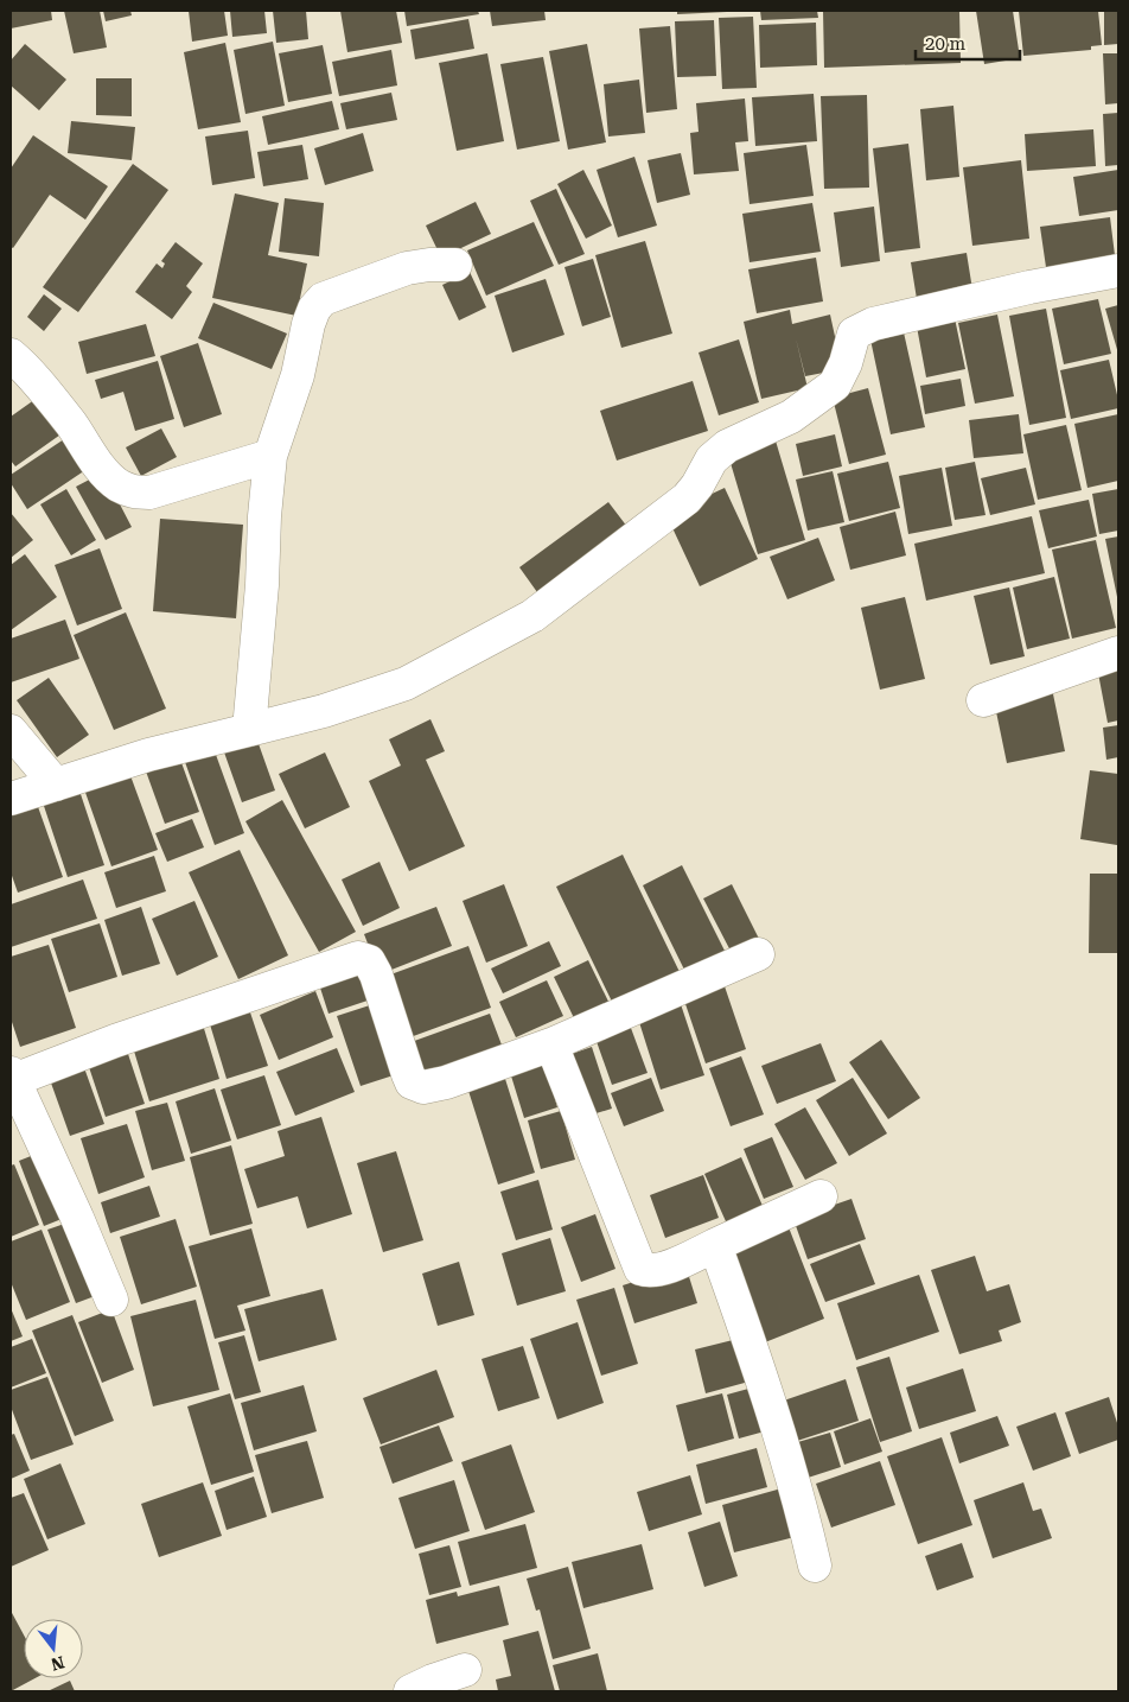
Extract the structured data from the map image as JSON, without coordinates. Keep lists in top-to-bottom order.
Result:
{
  "scale_bar": "20 m",
  "north": "bottom"
}
